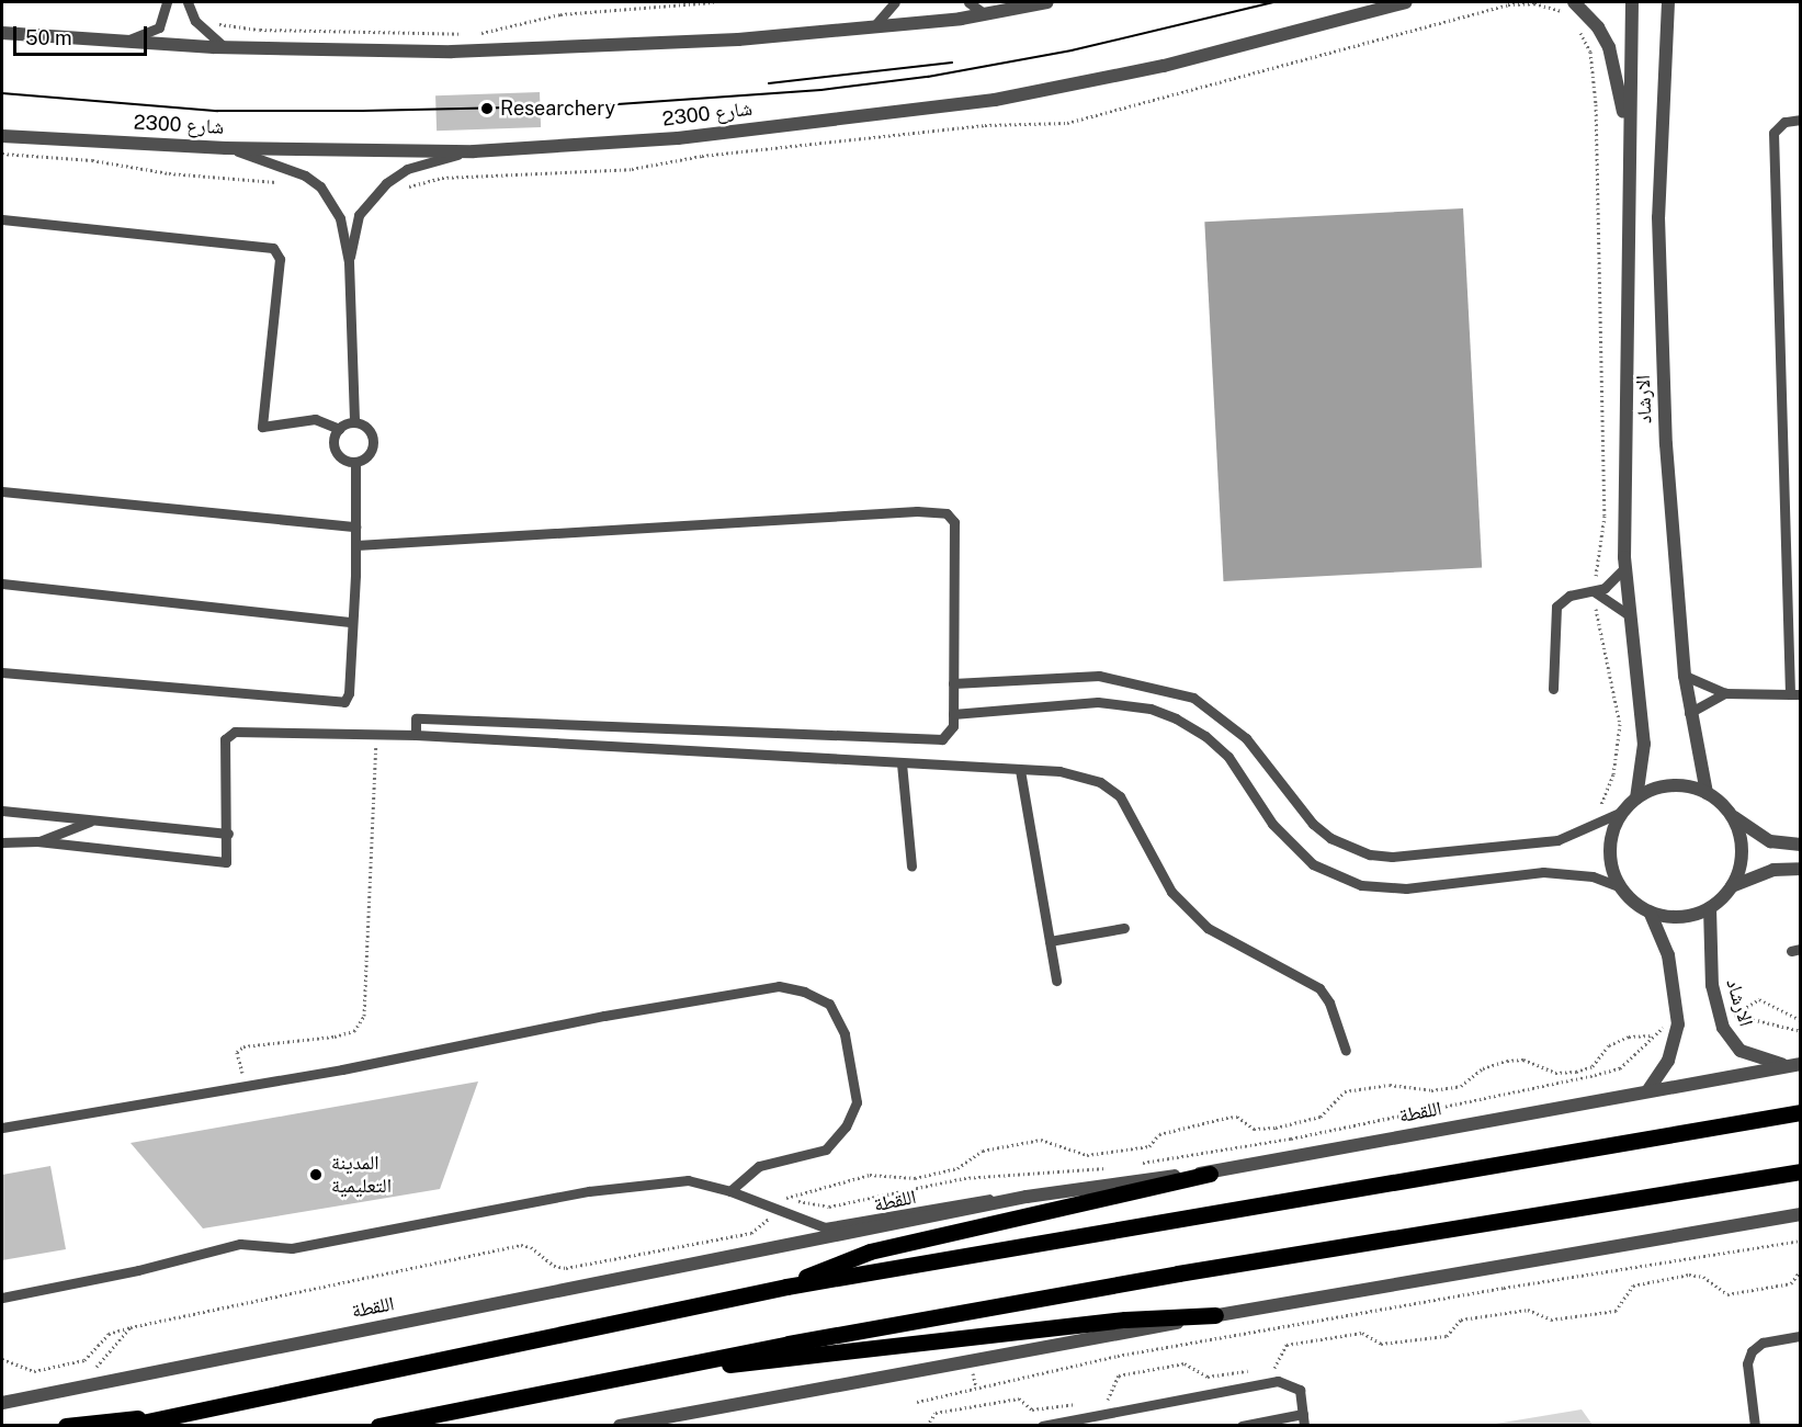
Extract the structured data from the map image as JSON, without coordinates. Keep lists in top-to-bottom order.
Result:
{
  "streets": {
    "street": ["شارع 2300", "الارشاد", "اللقطة"]
  },
  "crossings": [
    ["الارشاد", "اللقطة"]
  ],
  "places": ["Researchery", "المدينة التعليمية"],
  "scale_bar": "50 m"
}
